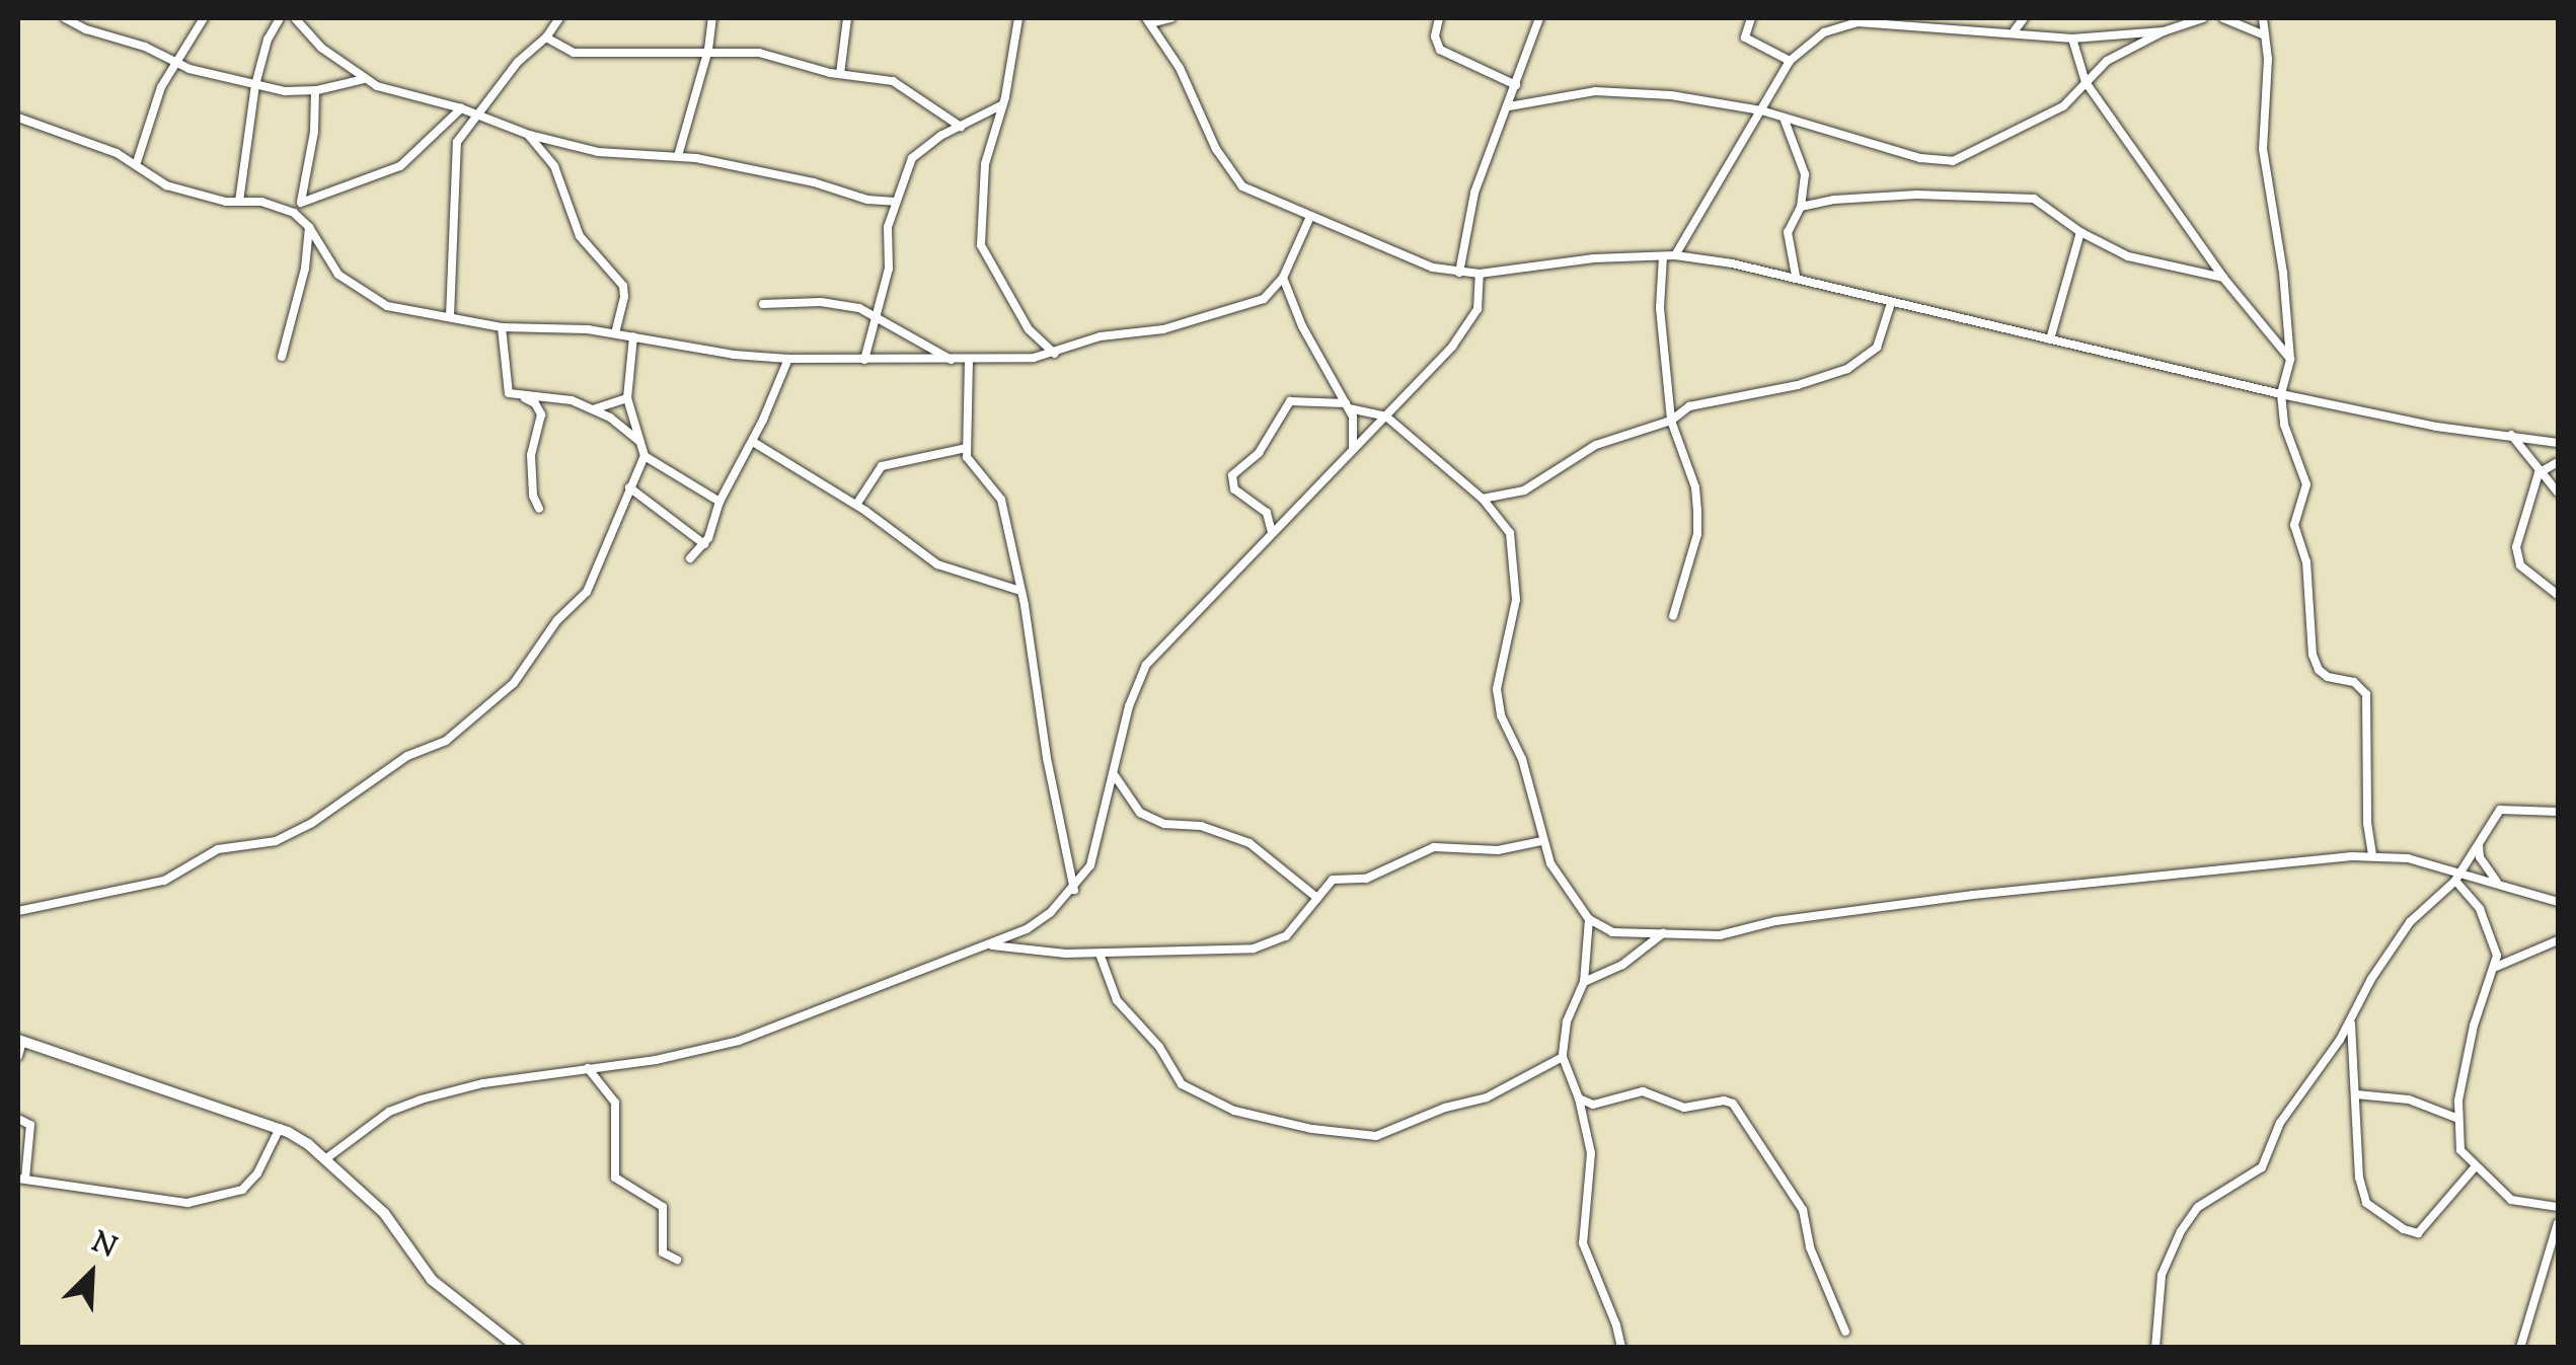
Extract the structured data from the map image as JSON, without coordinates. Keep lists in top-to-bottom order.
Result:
{
  "north": "top right"
}
